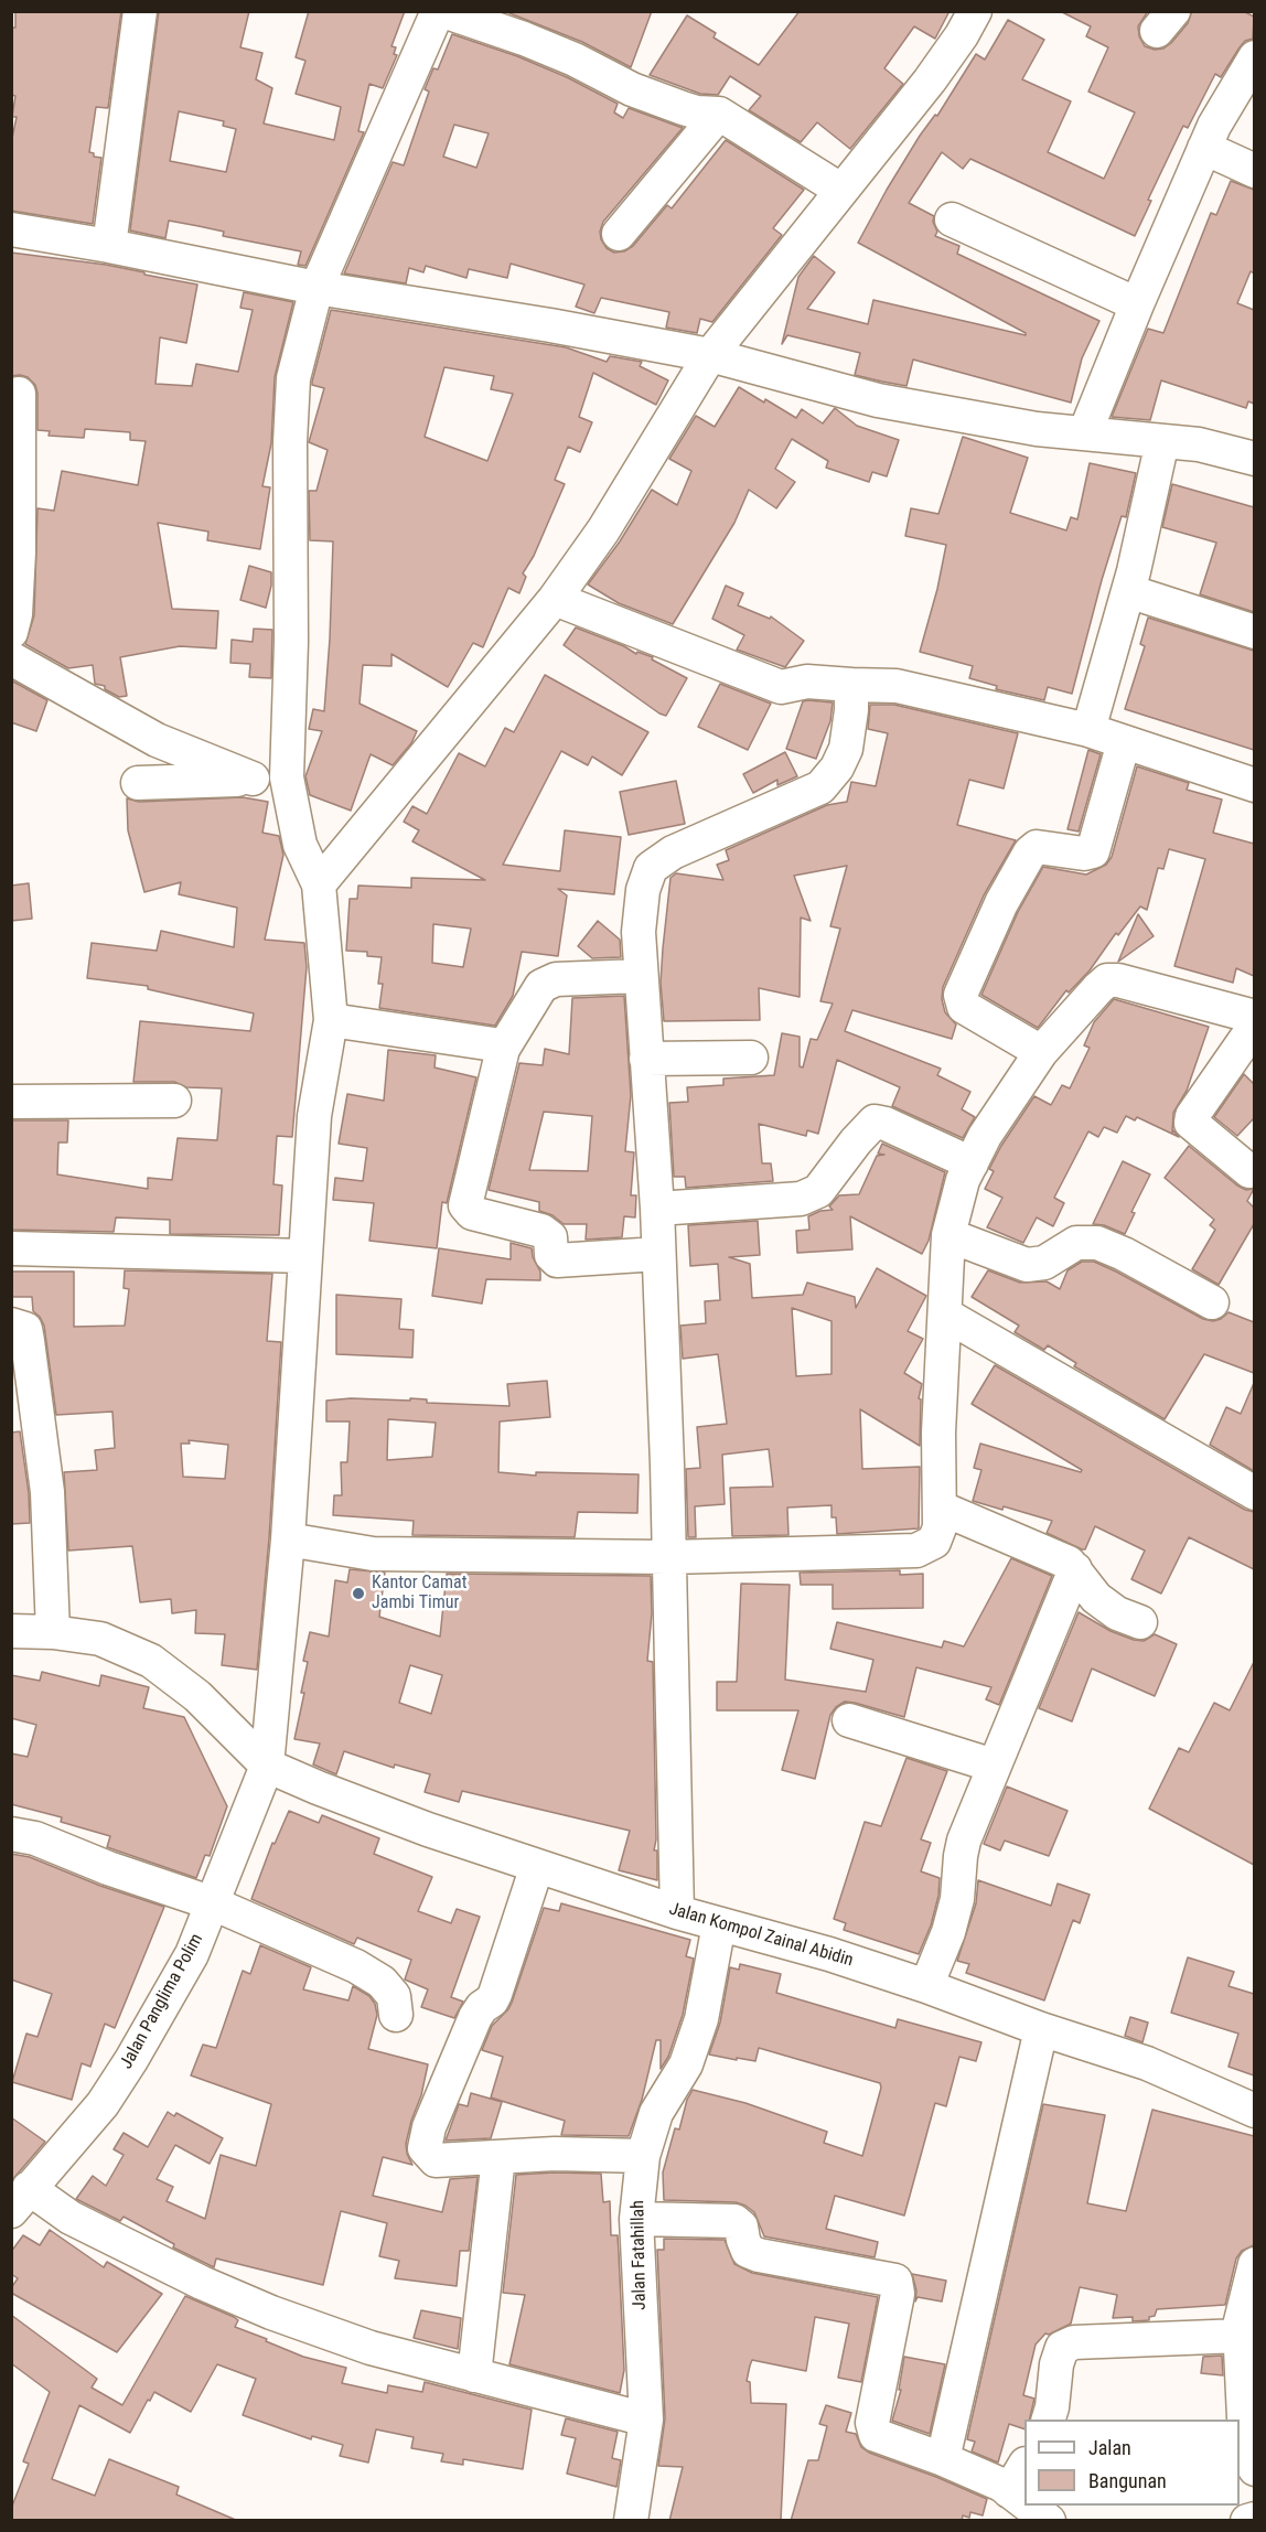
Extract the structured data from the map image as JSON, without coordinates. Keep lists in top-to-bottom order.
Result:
{
  "streets": {
    "street": ["Jalan Kompol Zainal Abidin", "Jalan Panglima Polim", "Jalan Fatahillah"]
  },
  "crossings": [
    ["Jalan Kompol Zainal Abidin", "Jalan Panglima Polim"],
    ["Jalan Kompol Zainal Abidin", "Jalan Fatahillah"]
  ],
  "places": ["Kantor Camat Jambi Timur"],
  "legend": ["Jalan", "Bangunan"]
}
